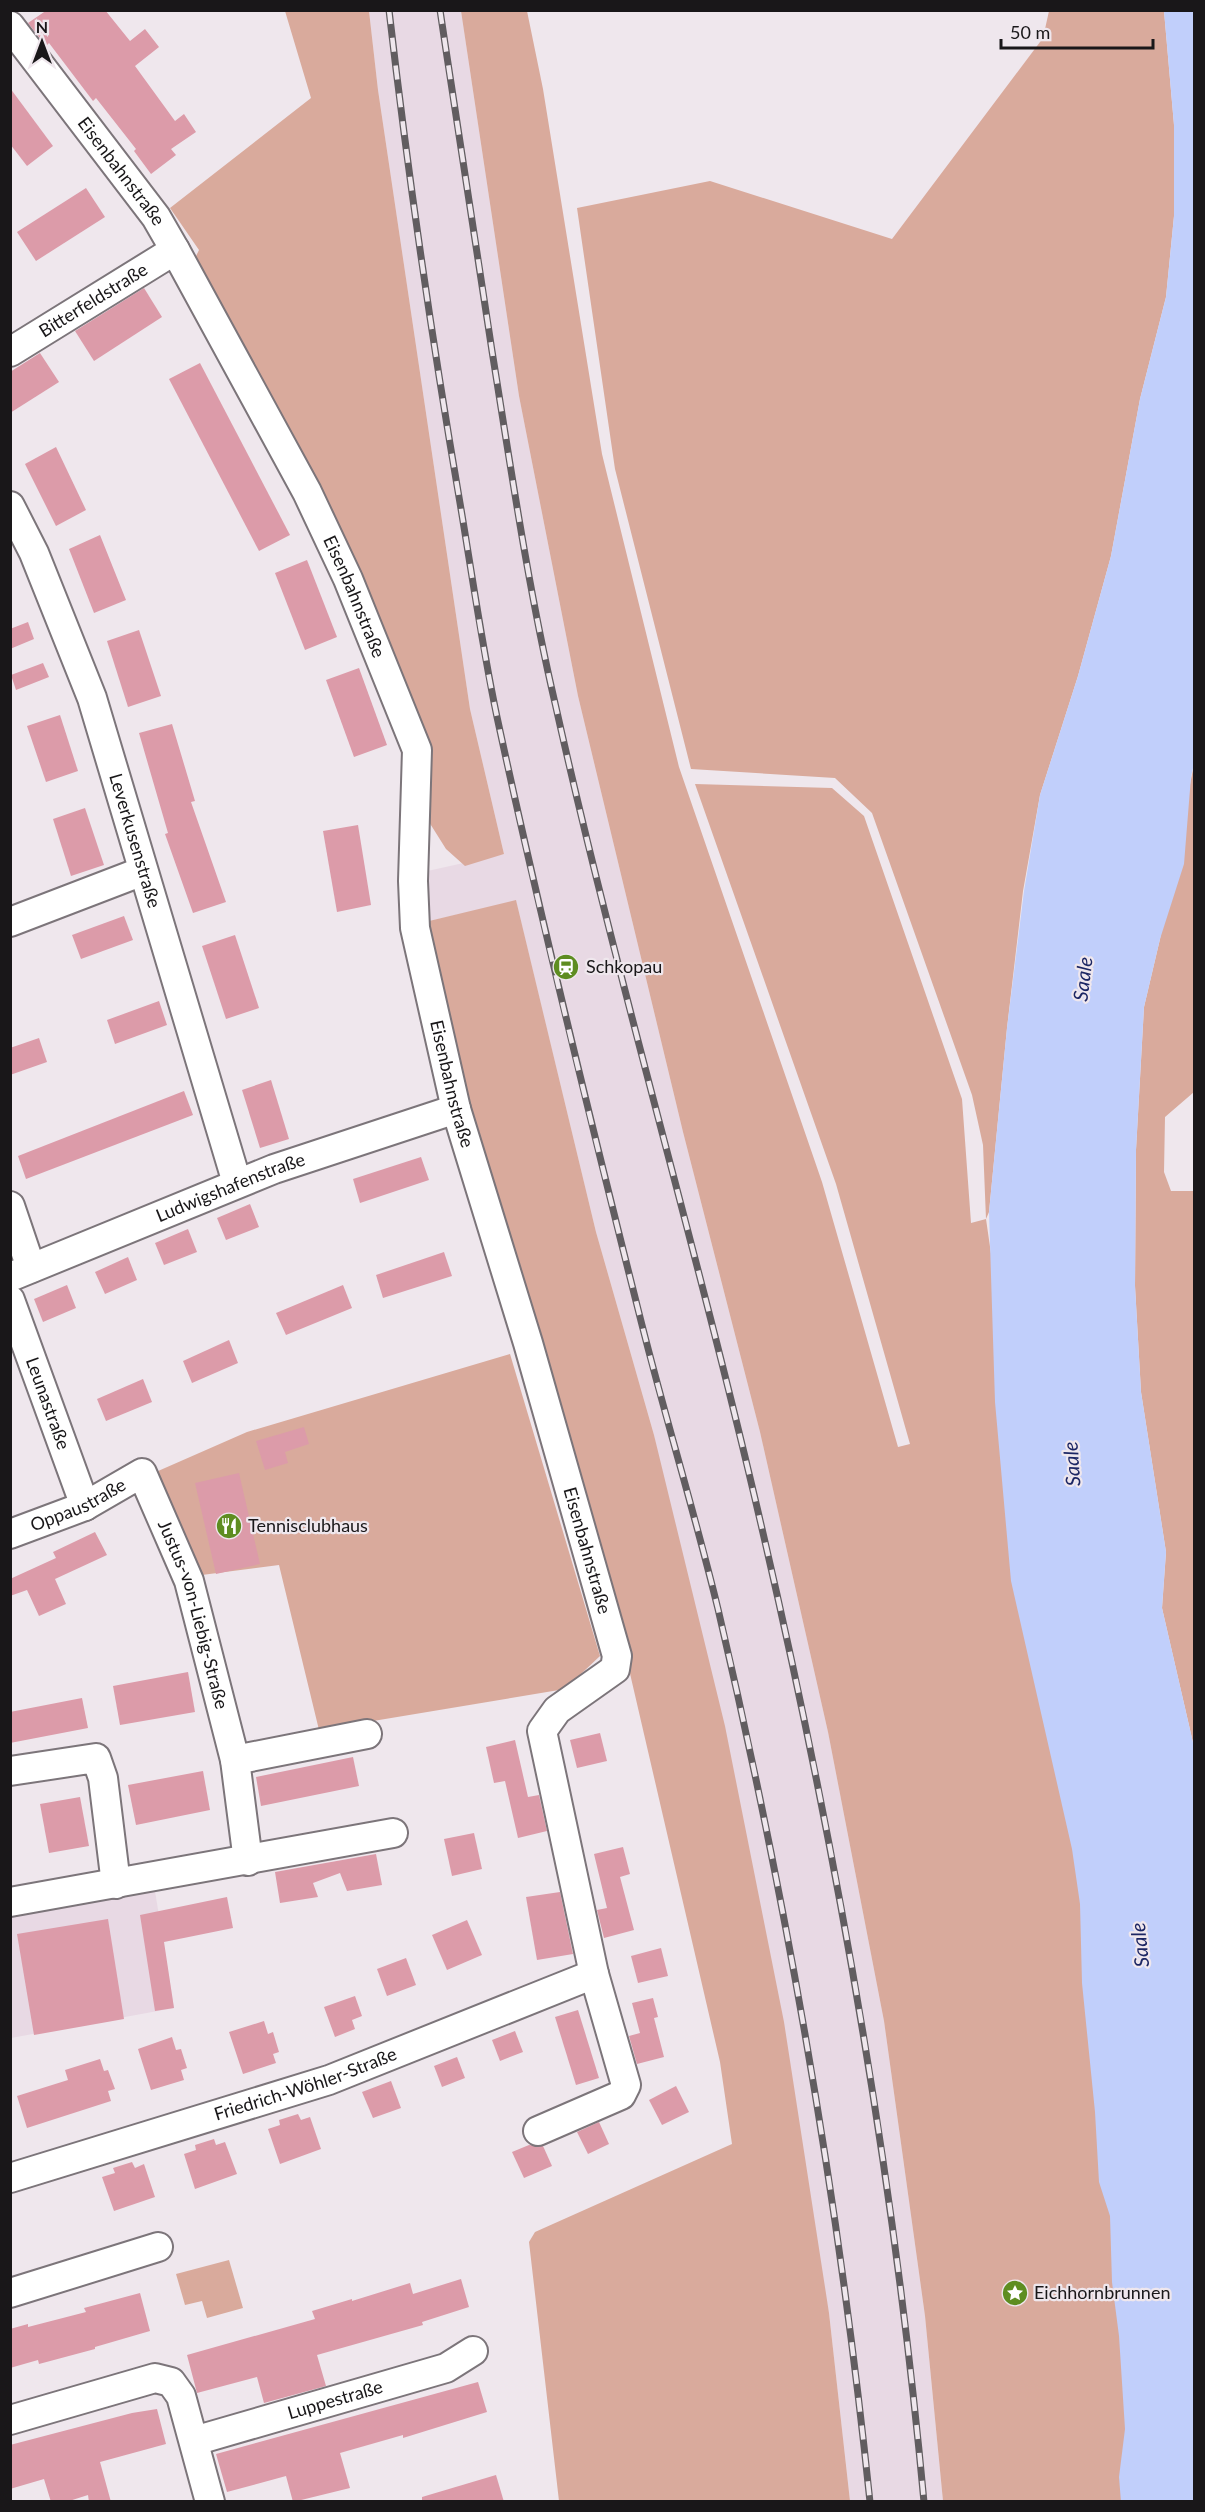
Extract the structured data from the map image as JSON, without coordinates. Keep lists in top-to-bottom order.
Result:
{
  "streets": {
    "street": [
      "Eisenbahnstraße",
      "Bitterfeldstraße",
      "Leverkusenstraße",
      "Ludwigshafenstraße",
      "Leunastraße",
      "Oppaustraße",
      "Justus-von-Liebig-Straße",
      "Friedrich-Wöhler-Straße",
      "Luppestraße"
    ]
  },
  "crossings": [
    ["Eisenbahnstraße", "Bitterfeldstraße"],
    ["Eisenbahnstraße", "Ludwigshafenstraße"],
    ["Eisenbahnstraße", "Friedrich-Wöhler-Straße"],
    ["Leverkusenstraße", "Ludwigshafenstraße"],
    ["Leunastraße", "Oppaustraße"],
    ["Oppaustraße", "Justus-von-Liebig-Straße"]
  ],
  "water": ["Saale"],
  "places": {
    "station": ["Schkopau"],
    "restaurant": ["Tennisclubhaus"],
    "place": ["Eichhornbrunnen"]
  },
  "scale_bar": "50 m",
  "north": "top"
}
